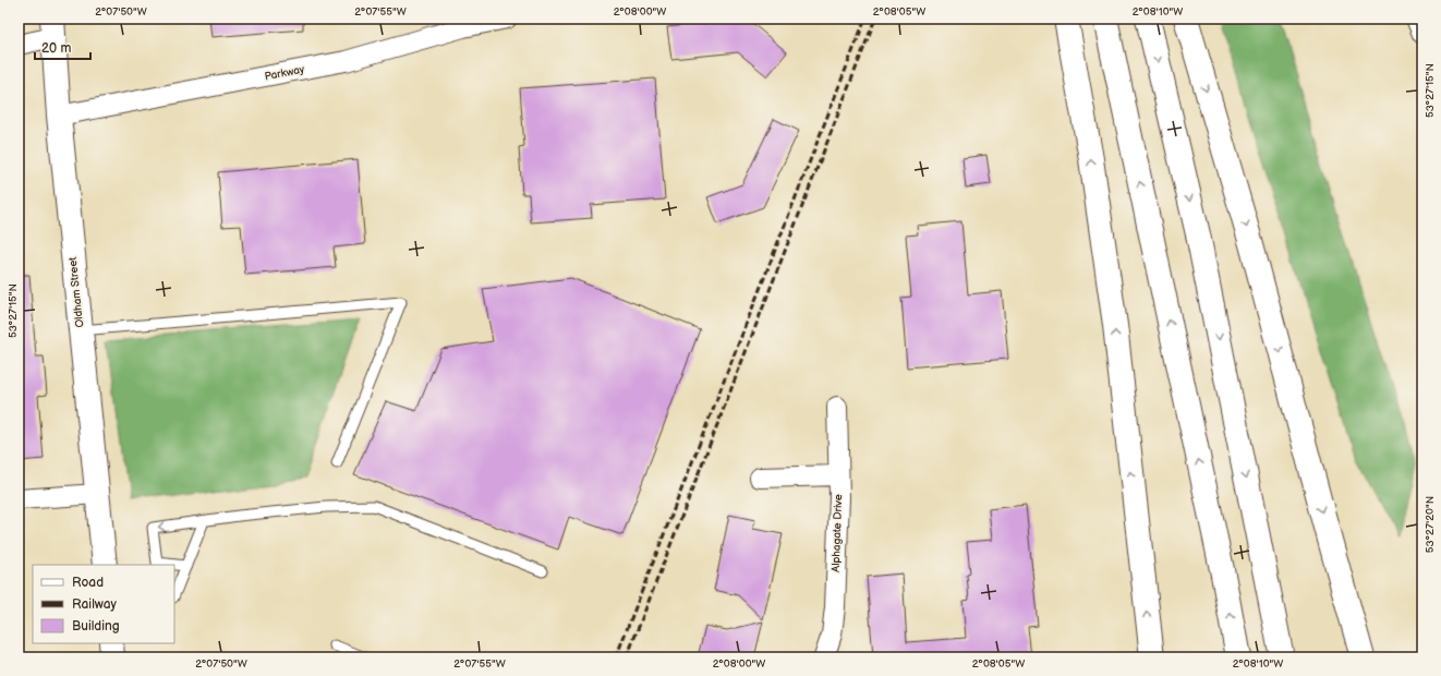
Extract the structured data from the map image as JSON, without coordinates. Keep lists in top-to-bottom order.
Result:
{
  "streets": {
    "main road": ["Oldham Street"],
    "street": ["Parkway", "Alphagate Drive"]
  },
  "crossings": [
    ["Parkway", "Oldham Street"]
  ],
  "legend": ["Road", "Railway", "Building"],
  "scale_bar": "20 m",
  "coordinates": [
    "2°07'50\"W",
    "2°07'55\"W",
    "2°08'00\"W",
    "2°08'05\"W",
    "2°08'10\"W",
    "53°27'15\"N",
    "53°27'20\"N"
  ]
}
